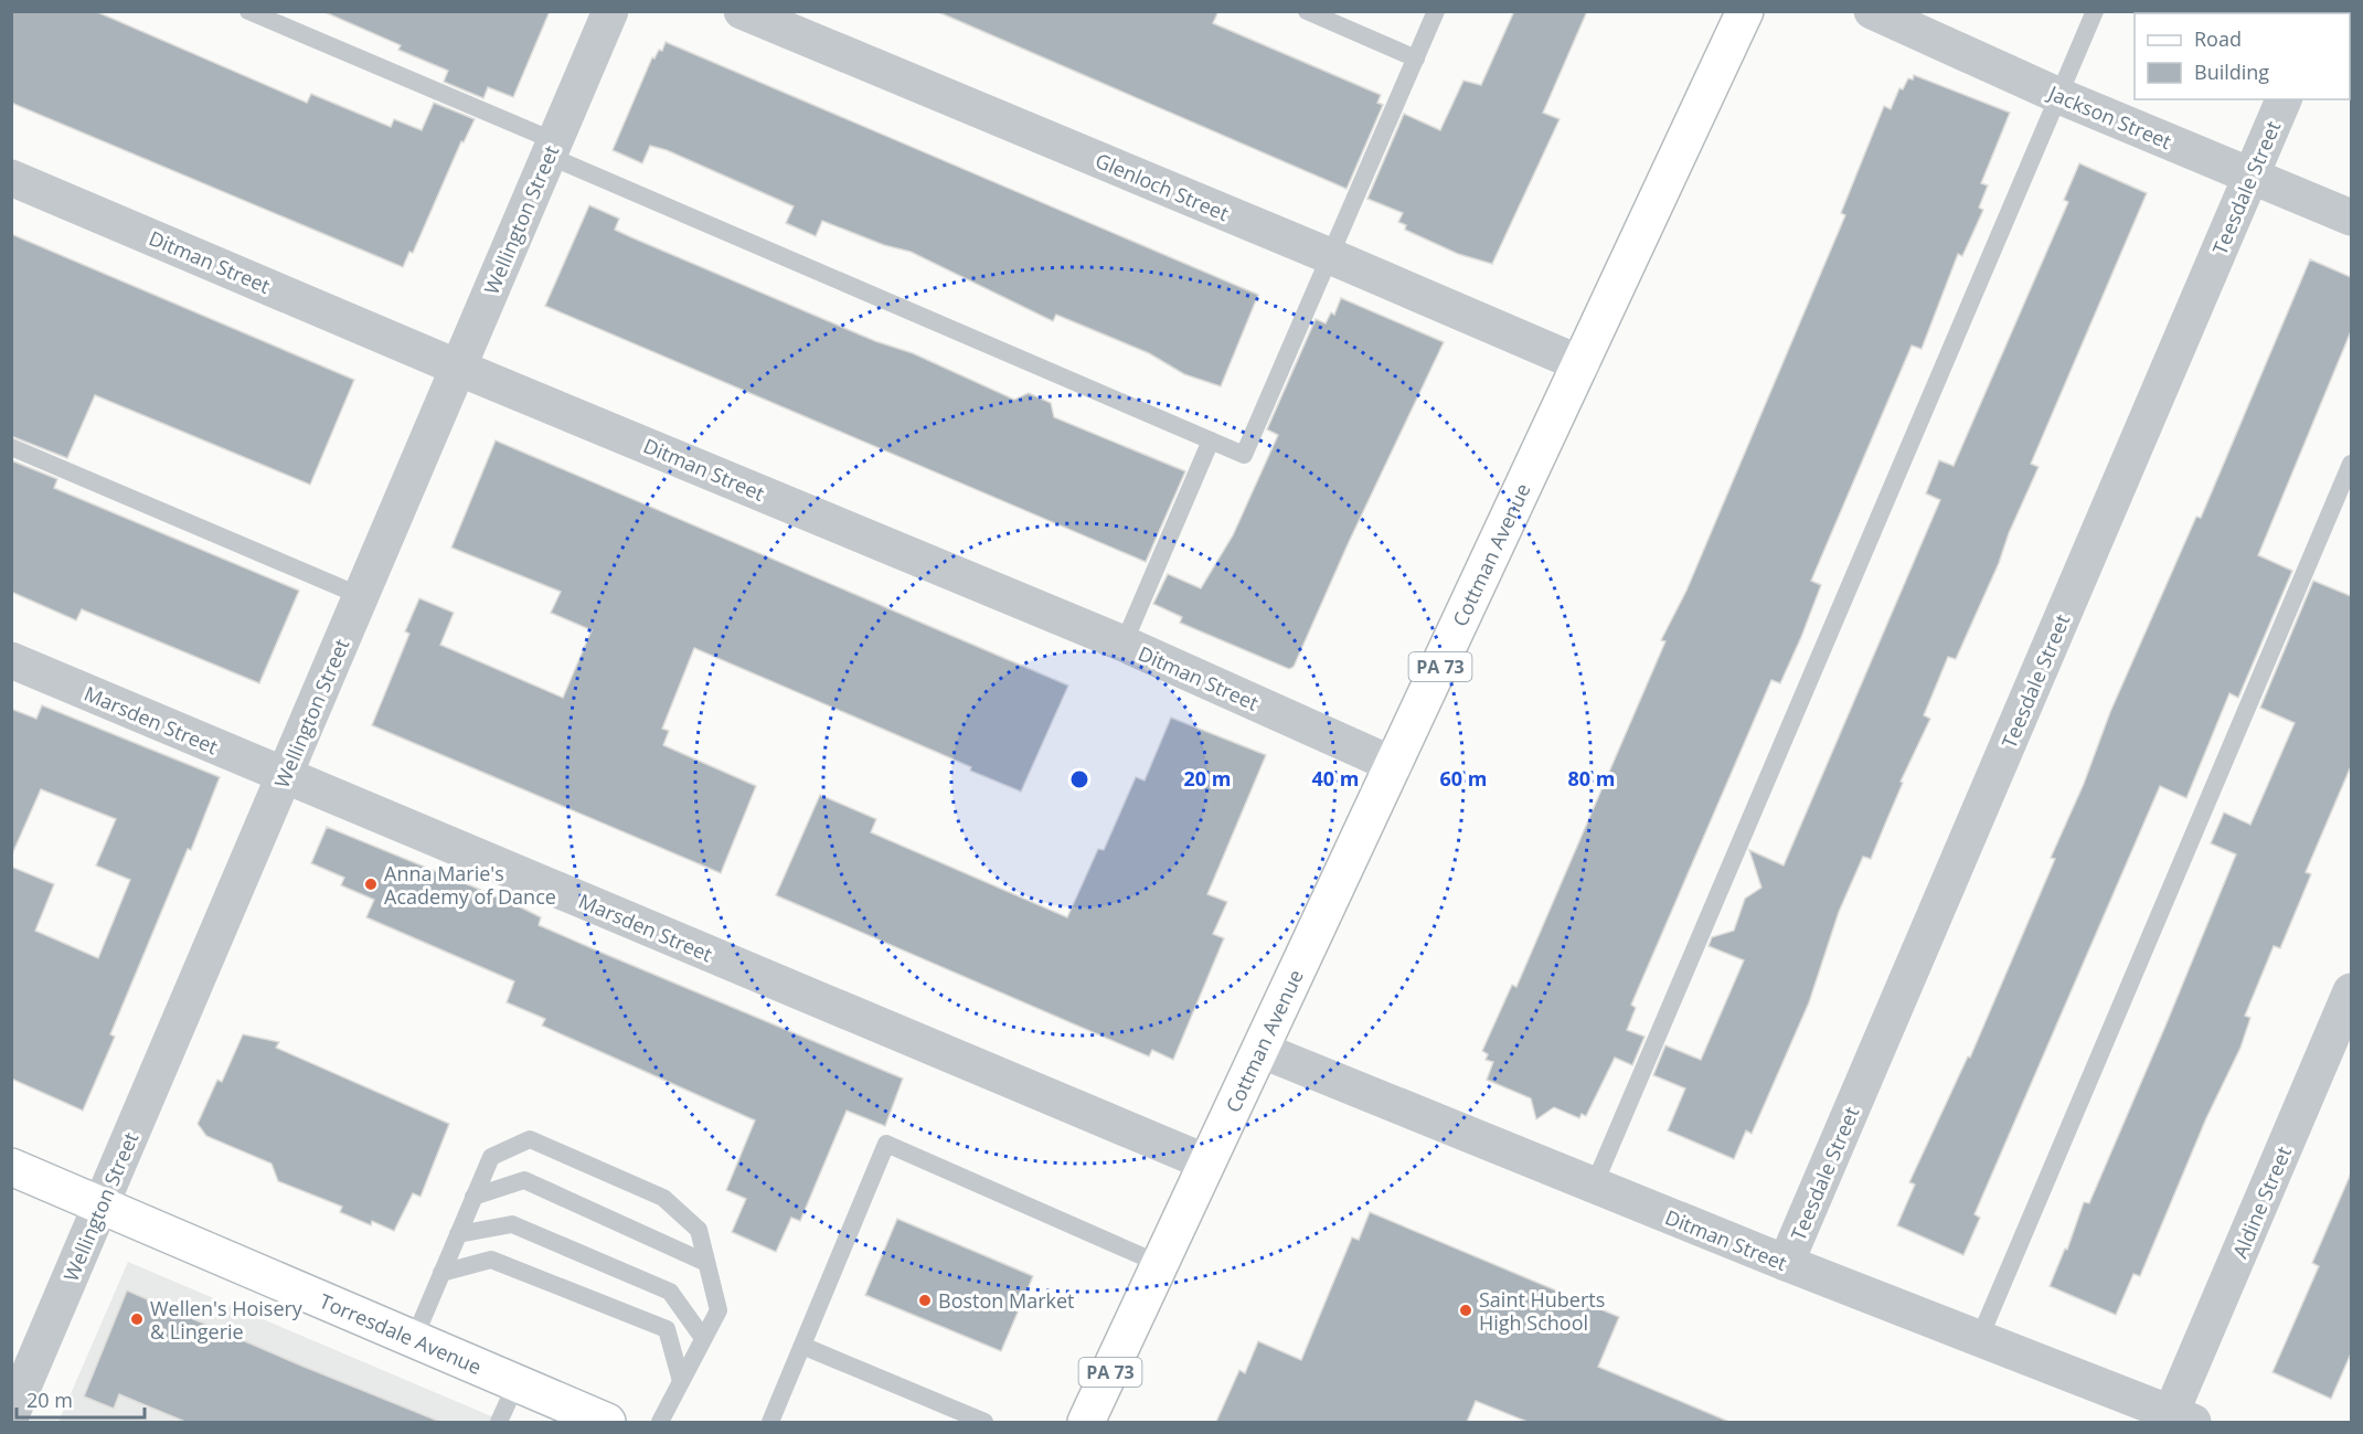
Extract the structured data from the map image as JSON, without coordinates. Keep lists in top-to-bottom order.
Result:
{
  "streets": {
    "main road": ["Cottman Avenue", "PA 73", "Torresdale Avenue"],
    "street": [
      "Jackson Street",
      "Glenloch Street",
      "Teesdale Street",
      "Wellington Street",
      "Ditman Street",
      "Marsden Street",
      "Aldine Street"
    ]
  },
  "crossings": [
    ["Jackson Street", "Teesdale Street"],
    ["Glenloch Street", "Cottman Avenue"],
    ["Teesdale Street", "Ditman Street"],
    ["Wellington Street", "Ditman Street"],
    ["Wellington Street", "Marsden Street"],
    ["Wellington Street", "Torresdale Avenue"],
    ["Ditman Street", "Cottman Avenue"],
    ["Ditman Street", "Aldine Street"],
    ["Cottman Avenue", "Marsden Street"]
  ],
  "places": [
    "Anna Marie's Academy of Dance",
    "Boston Market",
    "Saint Huberts High School",
    "Wellen's Hoisery & Lingerie"
  ],
  "legend": ["Road", "Building"],
  "scale_bar": "20 m",
  "rings": [
    "20 m",
    "40 m",
    "60 m",
    "80 m"
  ]
}
